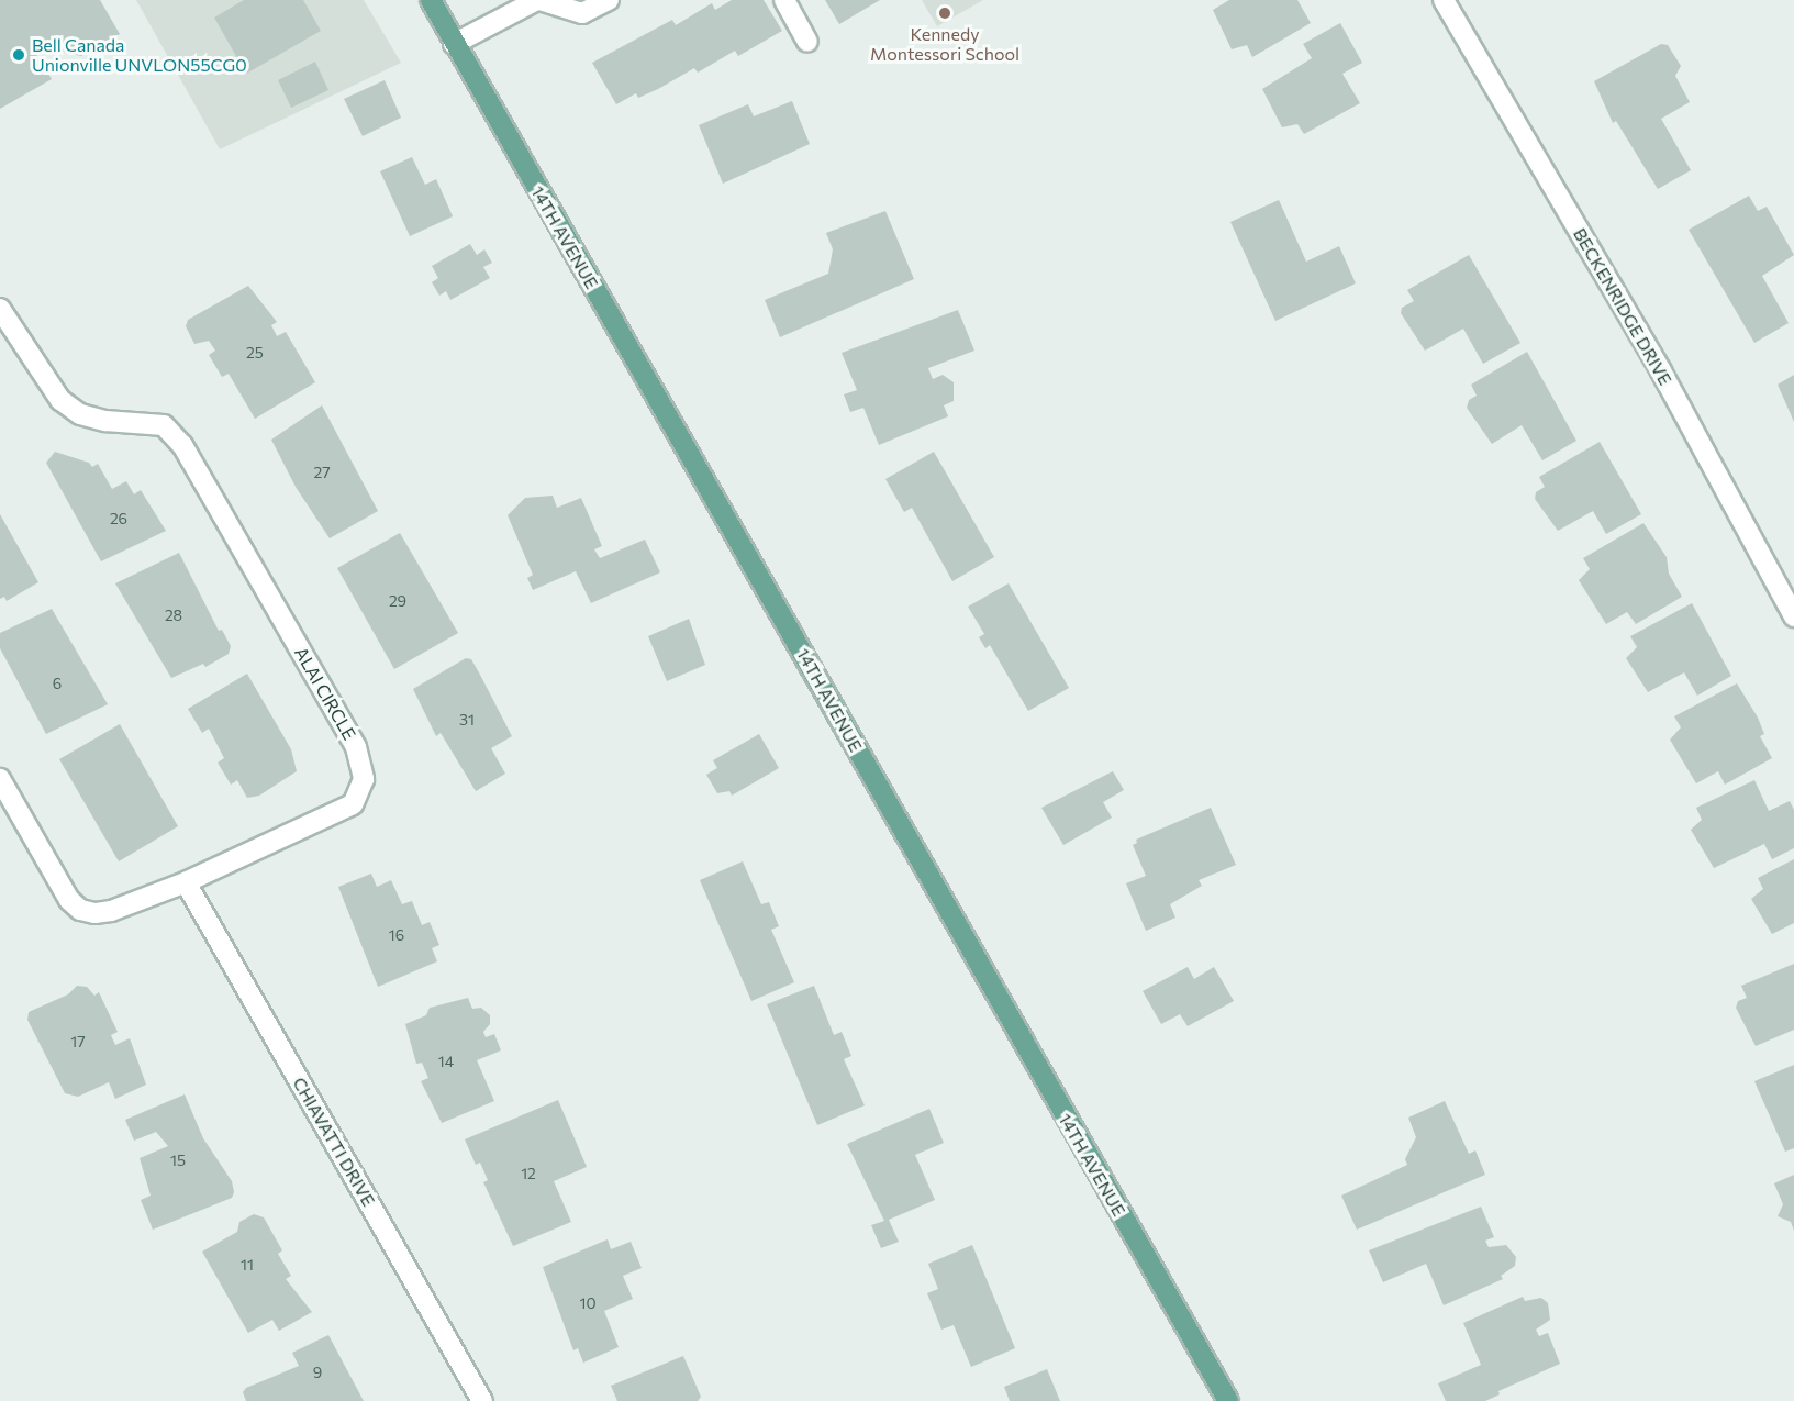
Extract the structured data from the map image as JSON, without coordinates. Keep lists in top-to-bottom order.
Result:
{
  "streets": {
    "main road": ["14TH AVENUE"],
    "street": ["BECKENRIDGE DRIVE", "ALAI CIRCLE", "CHIAVATTI DRIVE"]
  },
  "crossings": [
    ["ALAI CIRCLE", "CHIAVATTI DRIVE"]
  ],
  "places": ["Kennedy Montessori School", "Bell Canada Unionville UNVLON55CG0"],
  "house_numbers": [
    "25",
    "27",
    "26",
    "29",
    "28",
    "6",
    "31",
    "16",
    "17",
    "14",
    "15",
    "12",
    "11",
    "10",
    "9"
  ]
}
